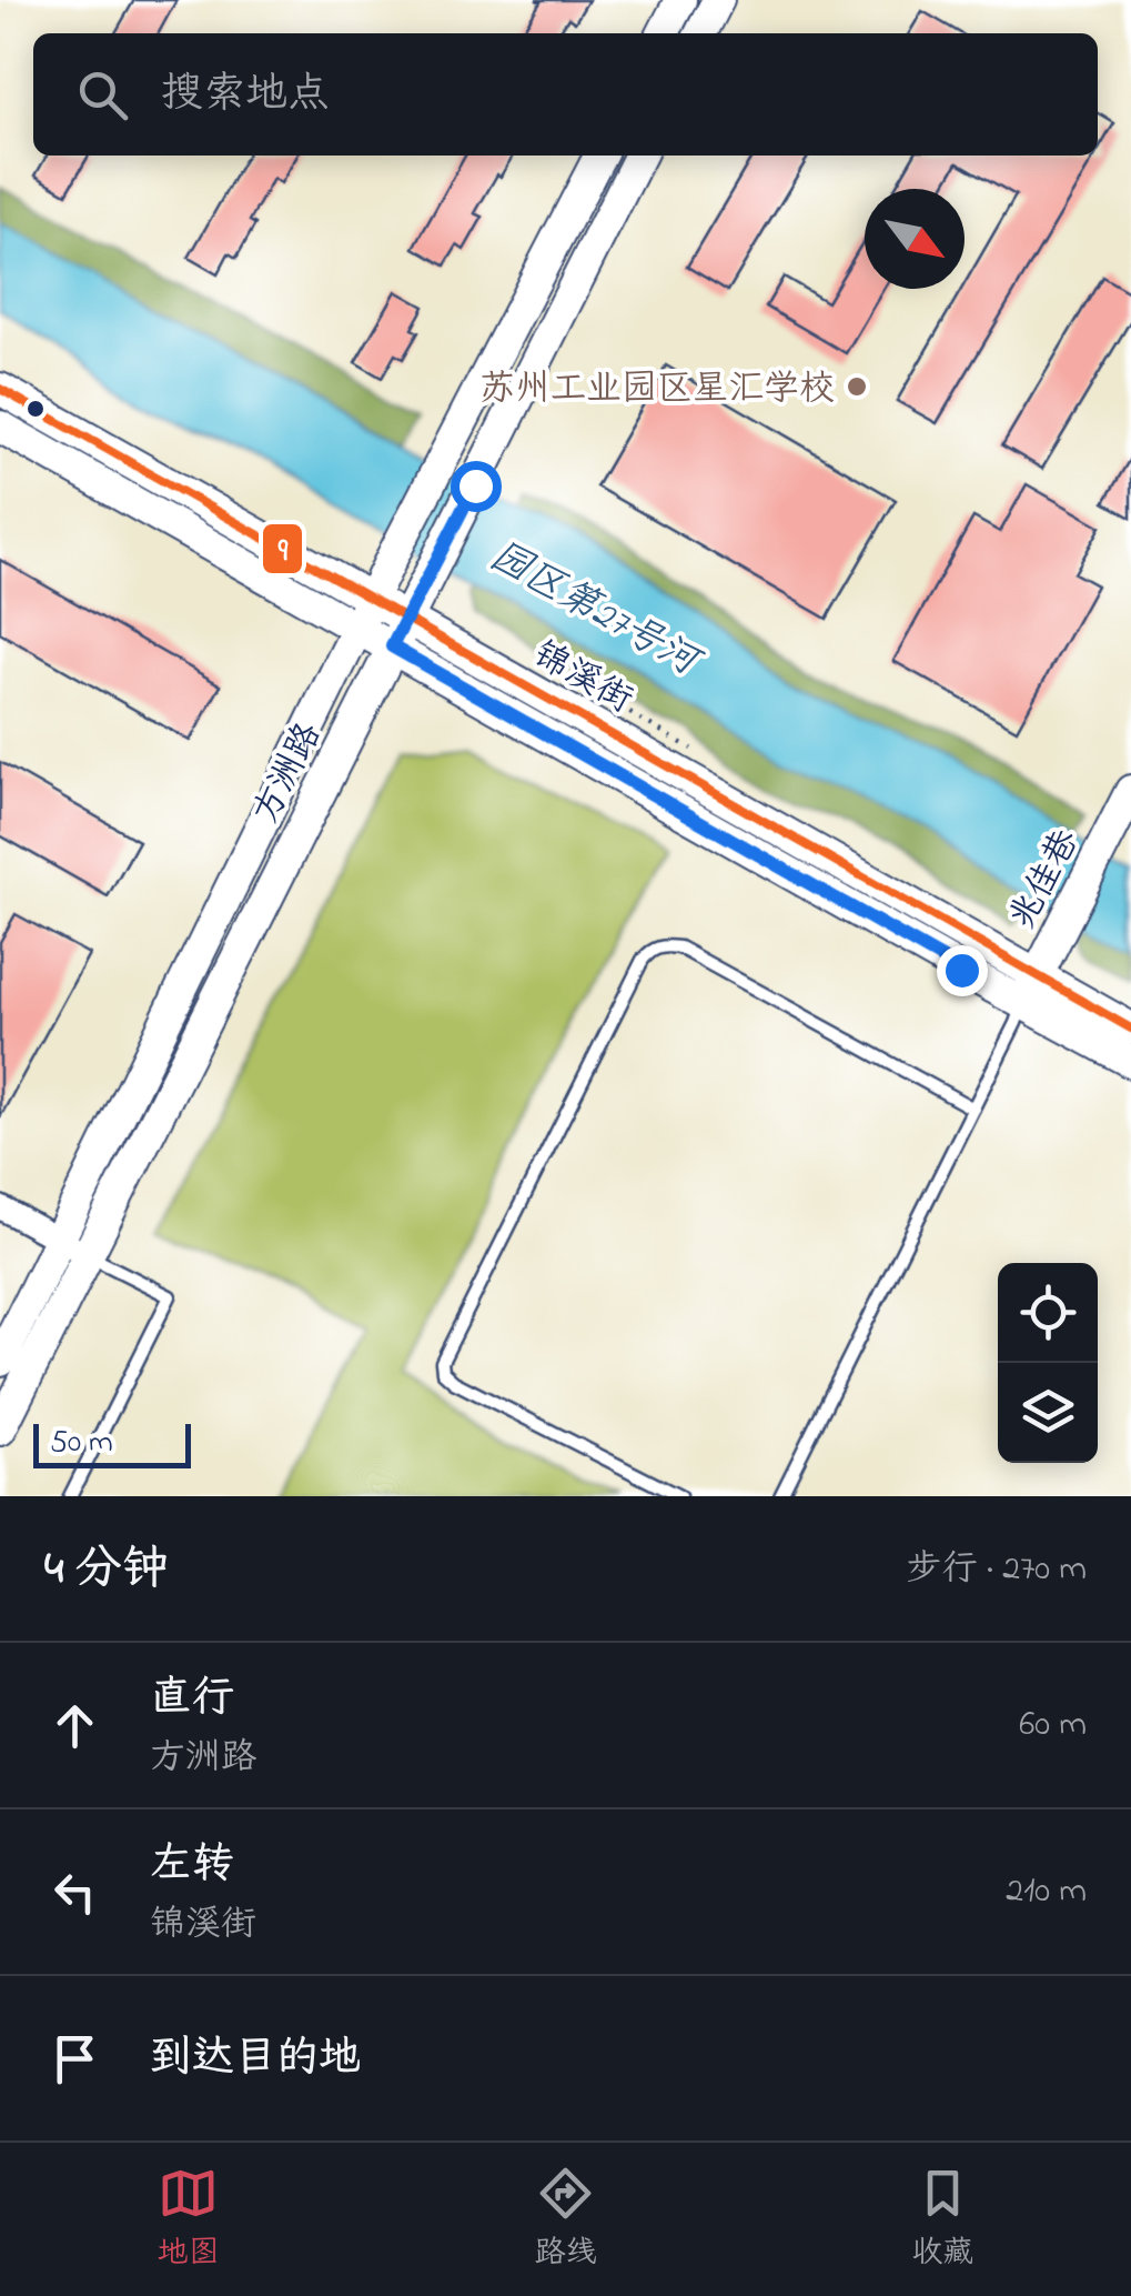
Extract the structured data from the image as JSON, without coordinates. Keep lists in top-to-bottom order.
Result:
{
  "streets": {
    "main road": ["锦溪街", "方洲路", "兆佳巷"]
  },
  "crossings": [
    ["锦溪街", "方洲路"],
    ["锦溪街", "兆佳巷"]
  ],
  "water": ["园区第27号河"],
  "places": ["苏州工业园区星汇学校"],
  "lines": ["transit line 9"],
  "scale_bar": "50 m",
  "north": "bottom right",
  "page": {
    "search": "搜索地点",
    "scale": "50 m",
    "heading": ["4 分钟", "步行 · 270 m"],
    "list": [
      ["直行", "方洲路", "60 m"],
      ["左转", "锦溪街", "210 m"],
      "到达目的地"
    ],
    "nav": ["地图", "路线", "收藏"]
  }
}
